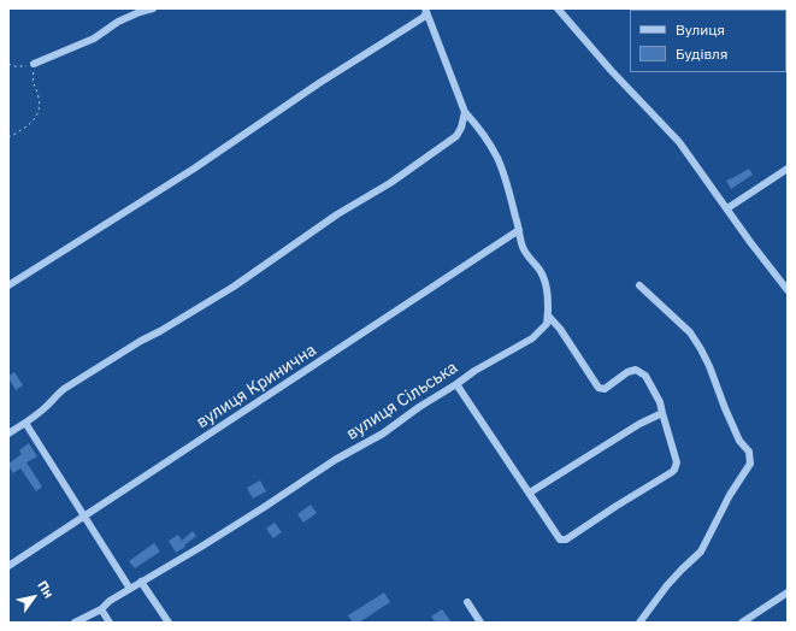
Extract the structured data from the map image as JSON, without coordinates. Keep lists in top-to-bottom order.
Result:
{
  "streets": {
    "street": ["вулиця Кринична", "вулиця Сільська"]
  },
  "legend": ["Вулиця", "Будівля"],
  "north": "top right"
}
